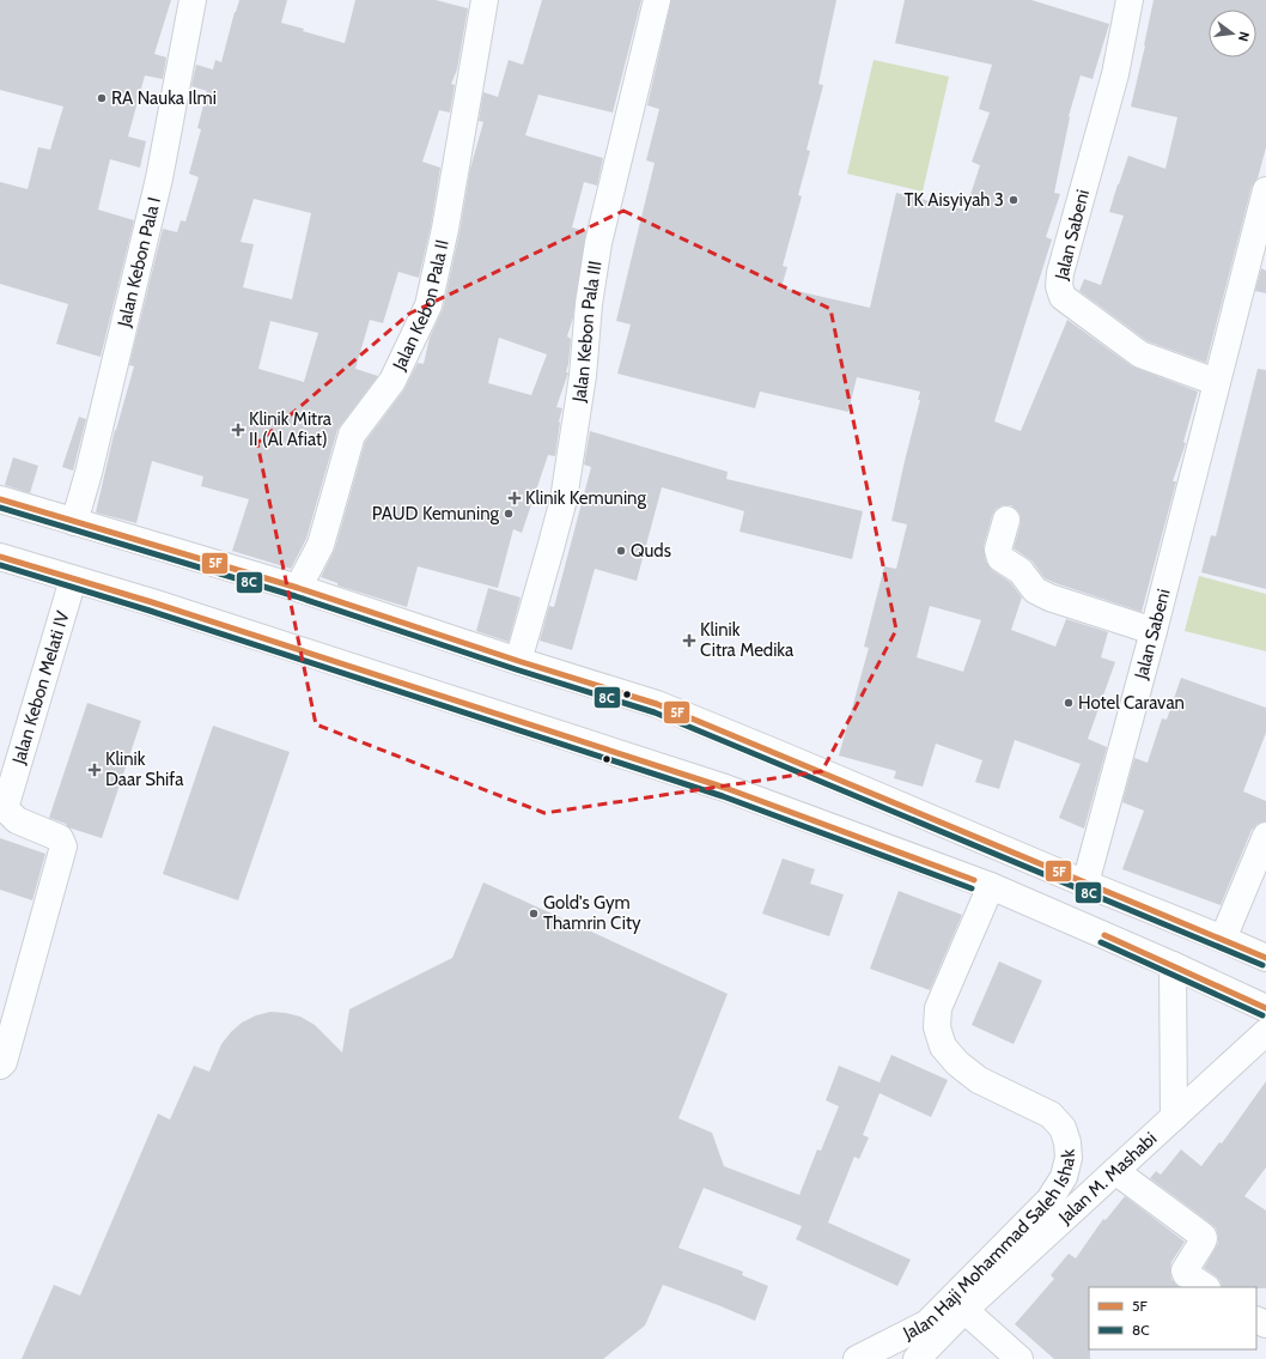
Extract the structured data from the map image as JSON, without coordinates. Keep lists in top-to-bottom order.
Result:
{
  "streets": {
    "street": [
      "Jalan Sabeni",
      "Jalan Kebon Pala I",
      "Jalan Kebon Pala II",
      "Jalan Kebon Pala III",
      "Jalan Kebon Melati IV",
      "Jalan M. Mashabi",
      "Jalan Haji Mohammad Saleh Ishak"
    ]
  },
  "places": {
    "other": [
      "RA Nauka Ilmi",
      "TK Aisyiyah 3",
      "PAUD Kemuning",
      "Quds",
      "Hotel Caravan",
      "Gold's Gym Thamrin City"
    ],
    "health": [
      "Klinik Mitra II (Al Afiat)",
      "Klinik Kemuning",
      "Klinik Citra Medika",
      "Klinik Daar Shifa"
    ]
  },
  "lines": ["transit line 5F", "transit line 8C"],
  "legend": ["5F", "8C"],
  "north": "right"
}
